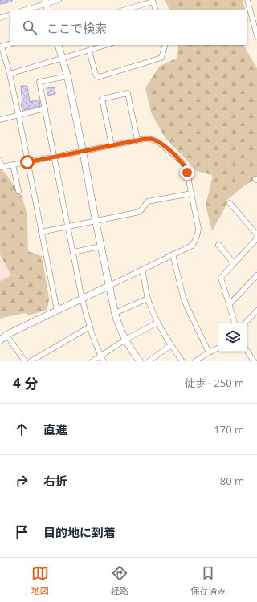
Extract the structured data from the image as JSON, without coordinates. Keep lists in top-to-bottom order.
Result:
{
  "page": {
    "search": "ここで検索",
    "heading": ["4 分", "徒歩 · 250 m"],
    "list": [
      ["直進", "170 m"],
      ["右折", "80 m"],
      "目的地に到着"
    ],
    "nav": ["地図", "経路", "保存済み"]
  }
}
